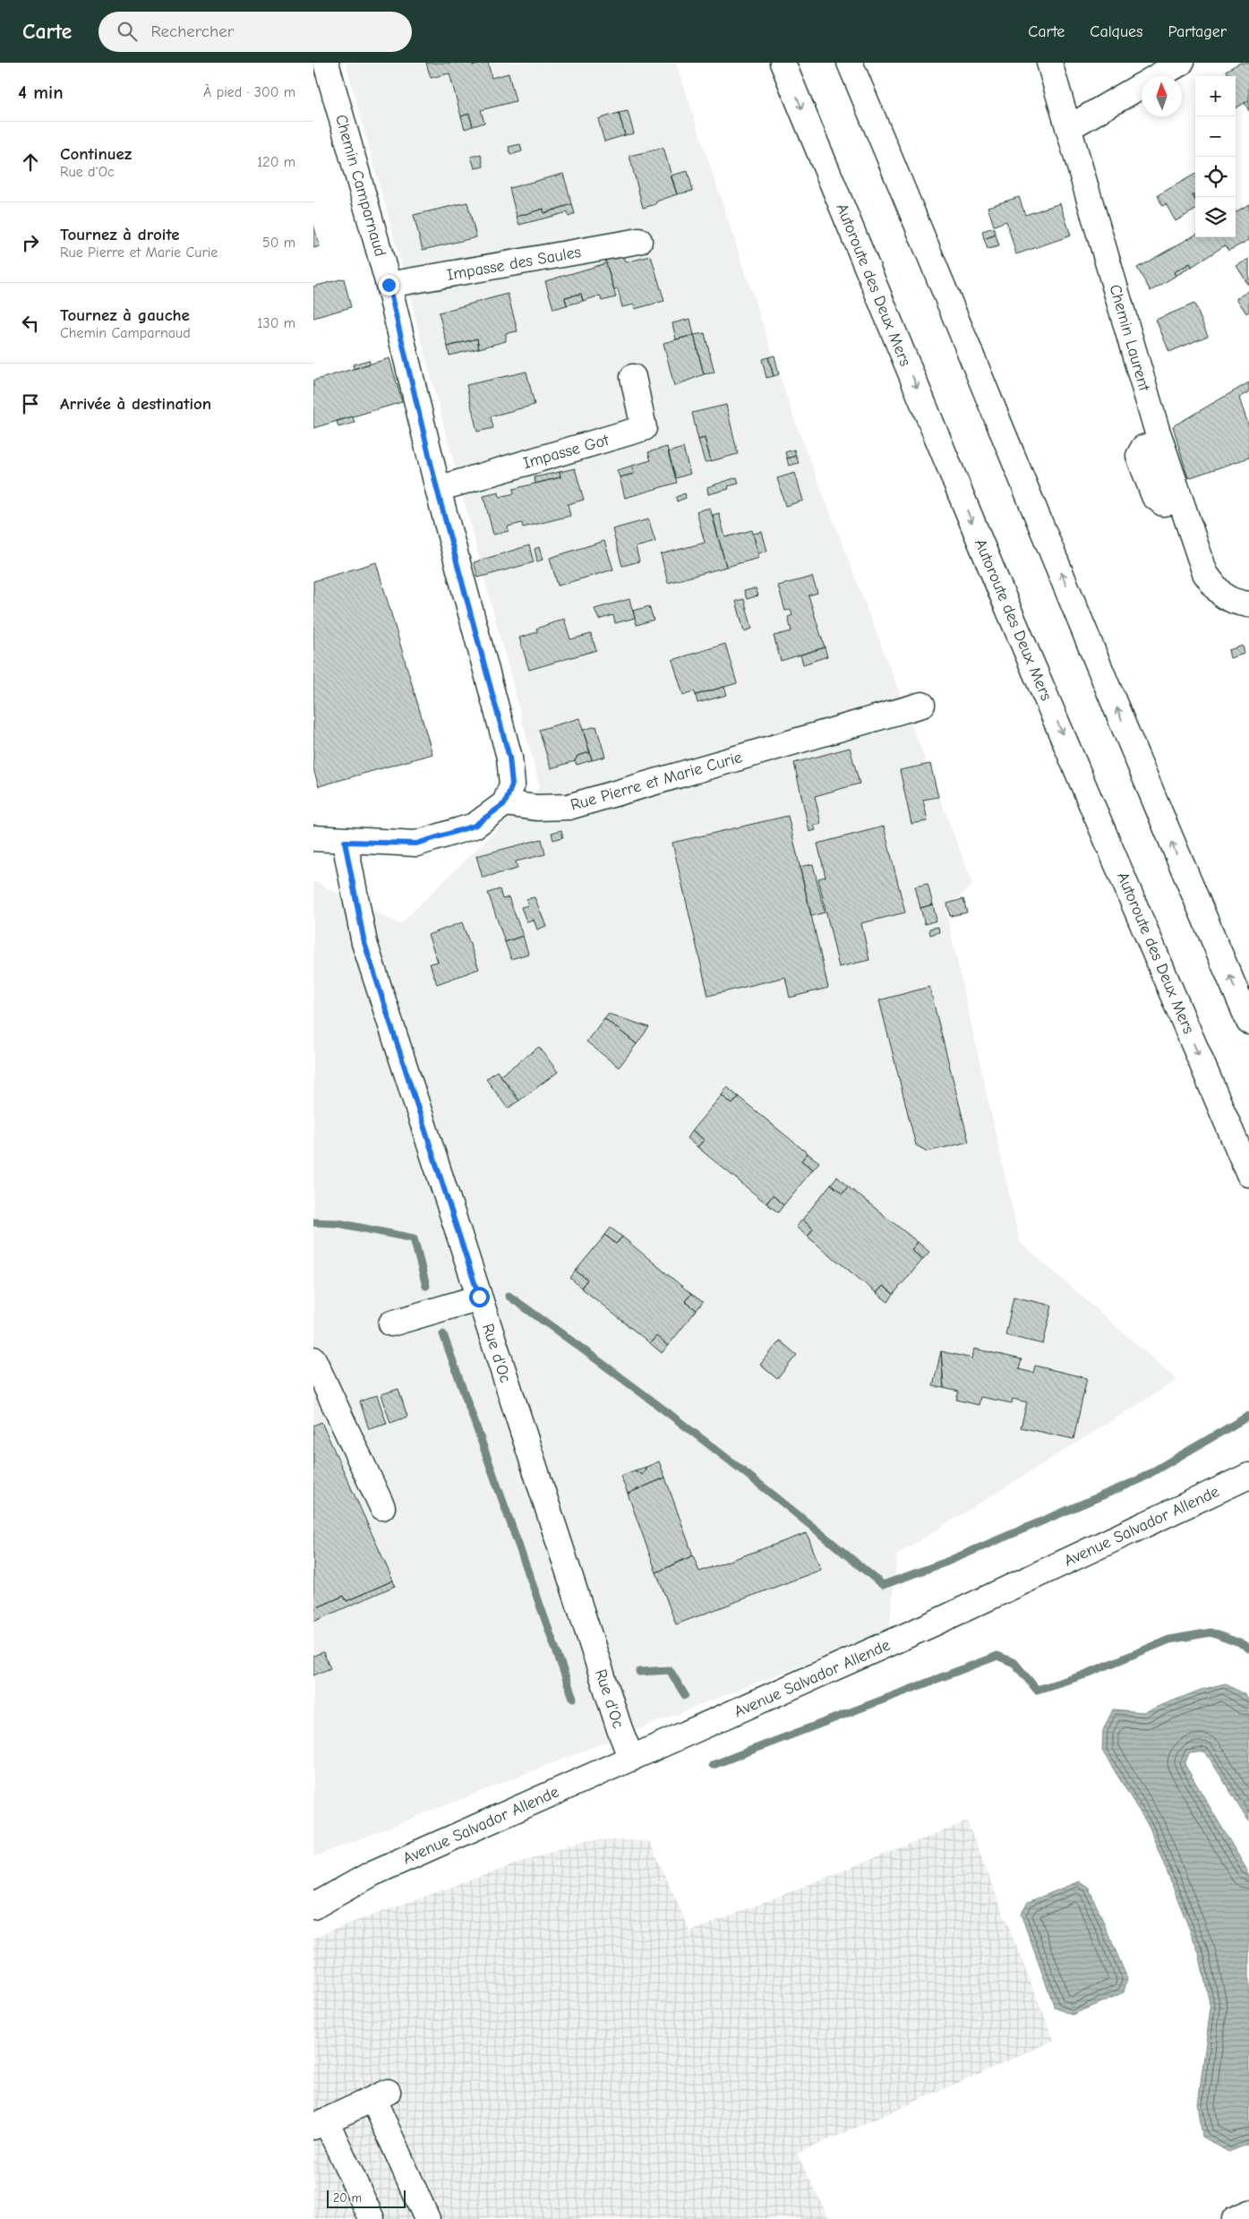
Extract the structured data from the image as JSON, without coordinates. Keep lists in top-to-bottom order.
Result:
{
  "streets": {
    "main road": [
      "Chemin Camparnaud",
      "Impasse des Saules",
      "Autoroute des Deux Mers",
      "Chemin Laurent",
      "Impasse Got",
      "Rue Pierre et Marie Curie",
      "Rue d'Oc",
      "Avenue Salvador Allende"
    ]
  },
  "crossings": [
    ["Chemin Camparnaud", "Impasse des Saules"],
    ["Chemin Camparnaud", "Impasse Got"],
    ["Chemin Camparnaud", "Rue Pierre et Marie Curie"],
    ["Rue d'Oc", "Avenue Salvador Allende"]
  ],
  "scale_bar": "20 m",
  "north": "top",
  "page": {
    "header": "Carte",
    "search": "Rechercher",
    "nav": ["Carte", "Calques", "Partager"],
    "heading": ["4 min", "À pied · 300 m"],
    "map_buttons": ["+", "−"],
    "list": [
      ["Continuez", "Rue d'Oc", "120 m"],
      ["Tournez à droite", "Rue Pierre et Marie Curie", "50 m"],
      ["Tournez à gauche", "Chemin Camparnaud", "130 m"],
      "Arrivée à destination"
    ],
    "scale": "20 m"
  }
}
